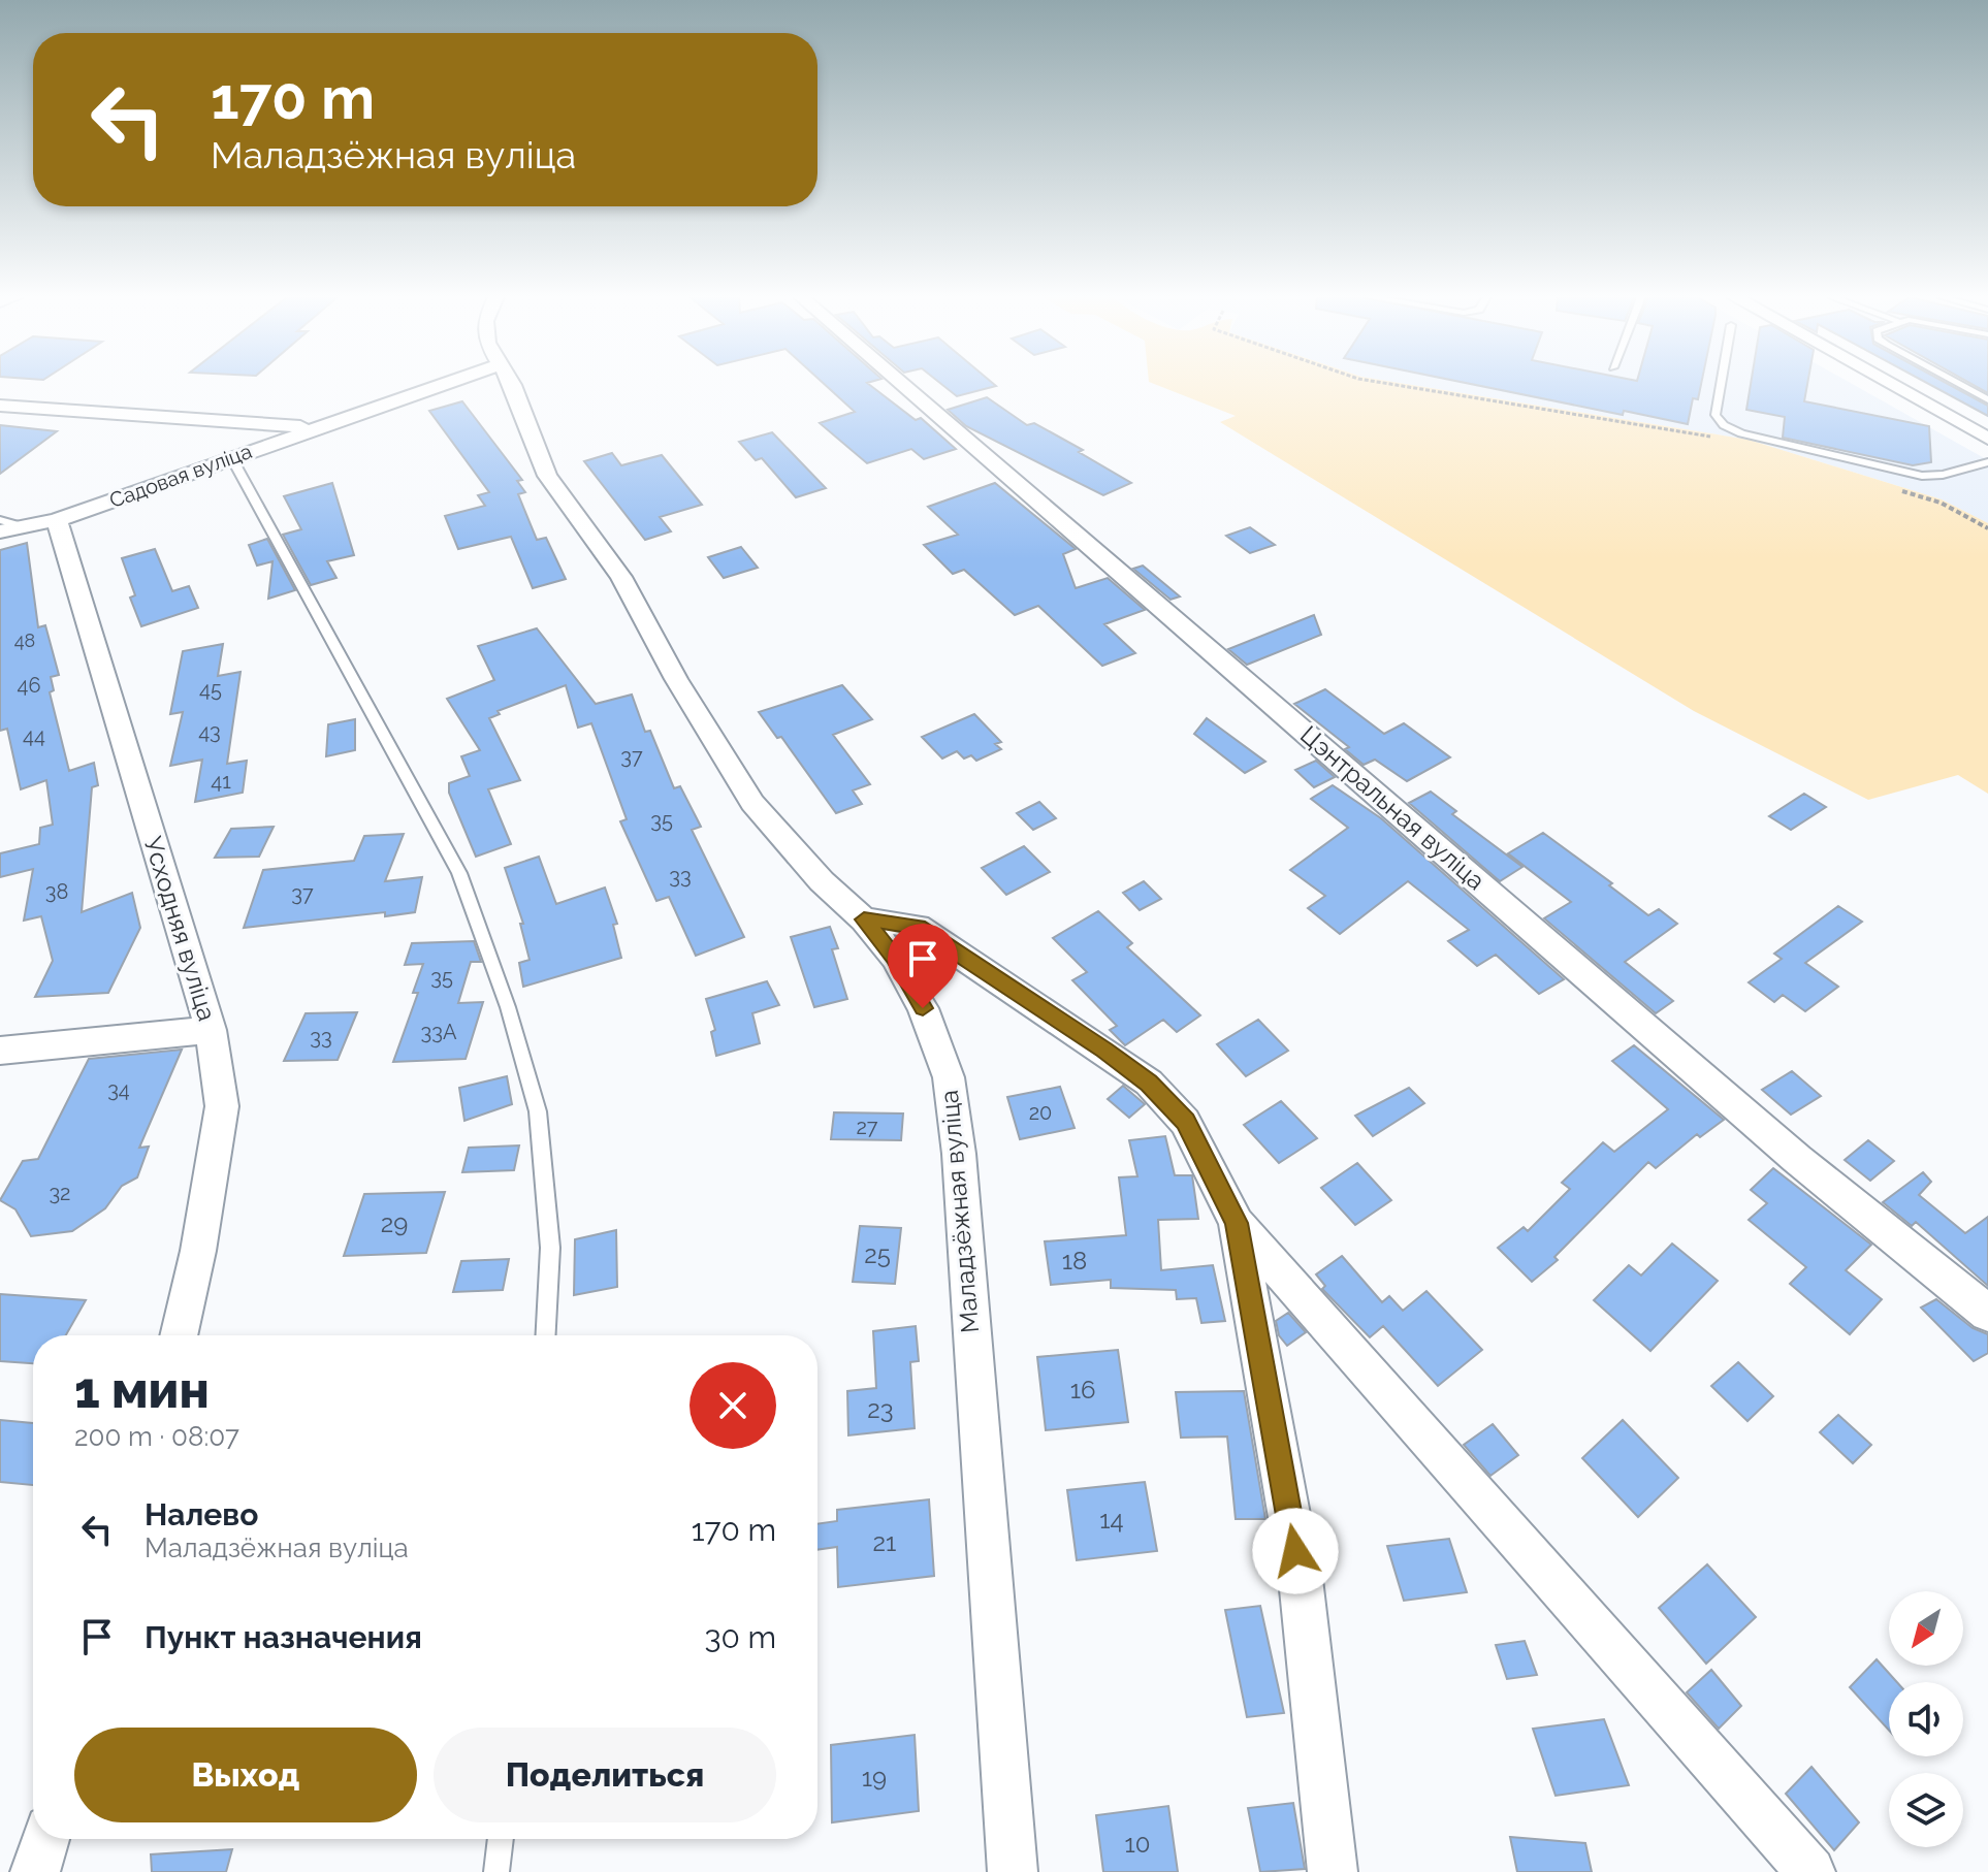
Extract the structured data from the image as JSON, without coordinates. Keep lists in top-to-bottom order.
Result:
{
  "streets": {
    "street": [
      "Садовая вуліца",
      "Цэнтральная вуліца",
      "Усходняя вуліца",
      "Маладзёжная вуліца"
    ]
  },
  "crossings": [
    ["Садовая вуліца", "Усходняя вуліца"]
  ],
  "house_numbers": [
    "48",
    "46",
    "45",
    "43",
    "44",
    "37",
    "41",
    "35",
    "33",
    "38",
    "37",
    "35",
    "33А",
    "33",
    "34",
    "20",
    "27",
    "32",
    "29",
    "25",
    "18",
    "16",
    "23",
    "14",
    "21",
    "19",
    "10"
  ],
  "north": "bottom left",
  "page": {
    "turn": ["170 m", "Маладзёжная вуліца"],
    "heading": ["1 мин", "200 m · 08:07"],
    "list": [
      {
        "name": "Налево",
        "note": "Маладзёжная вуліца",
        "value": "170 m"
      },
      {
        "name": "Пункт назначения",
        "value": "30 m"
      }
    ],
    "buttons": ["Выход", "Поделиться"]
  }
}
